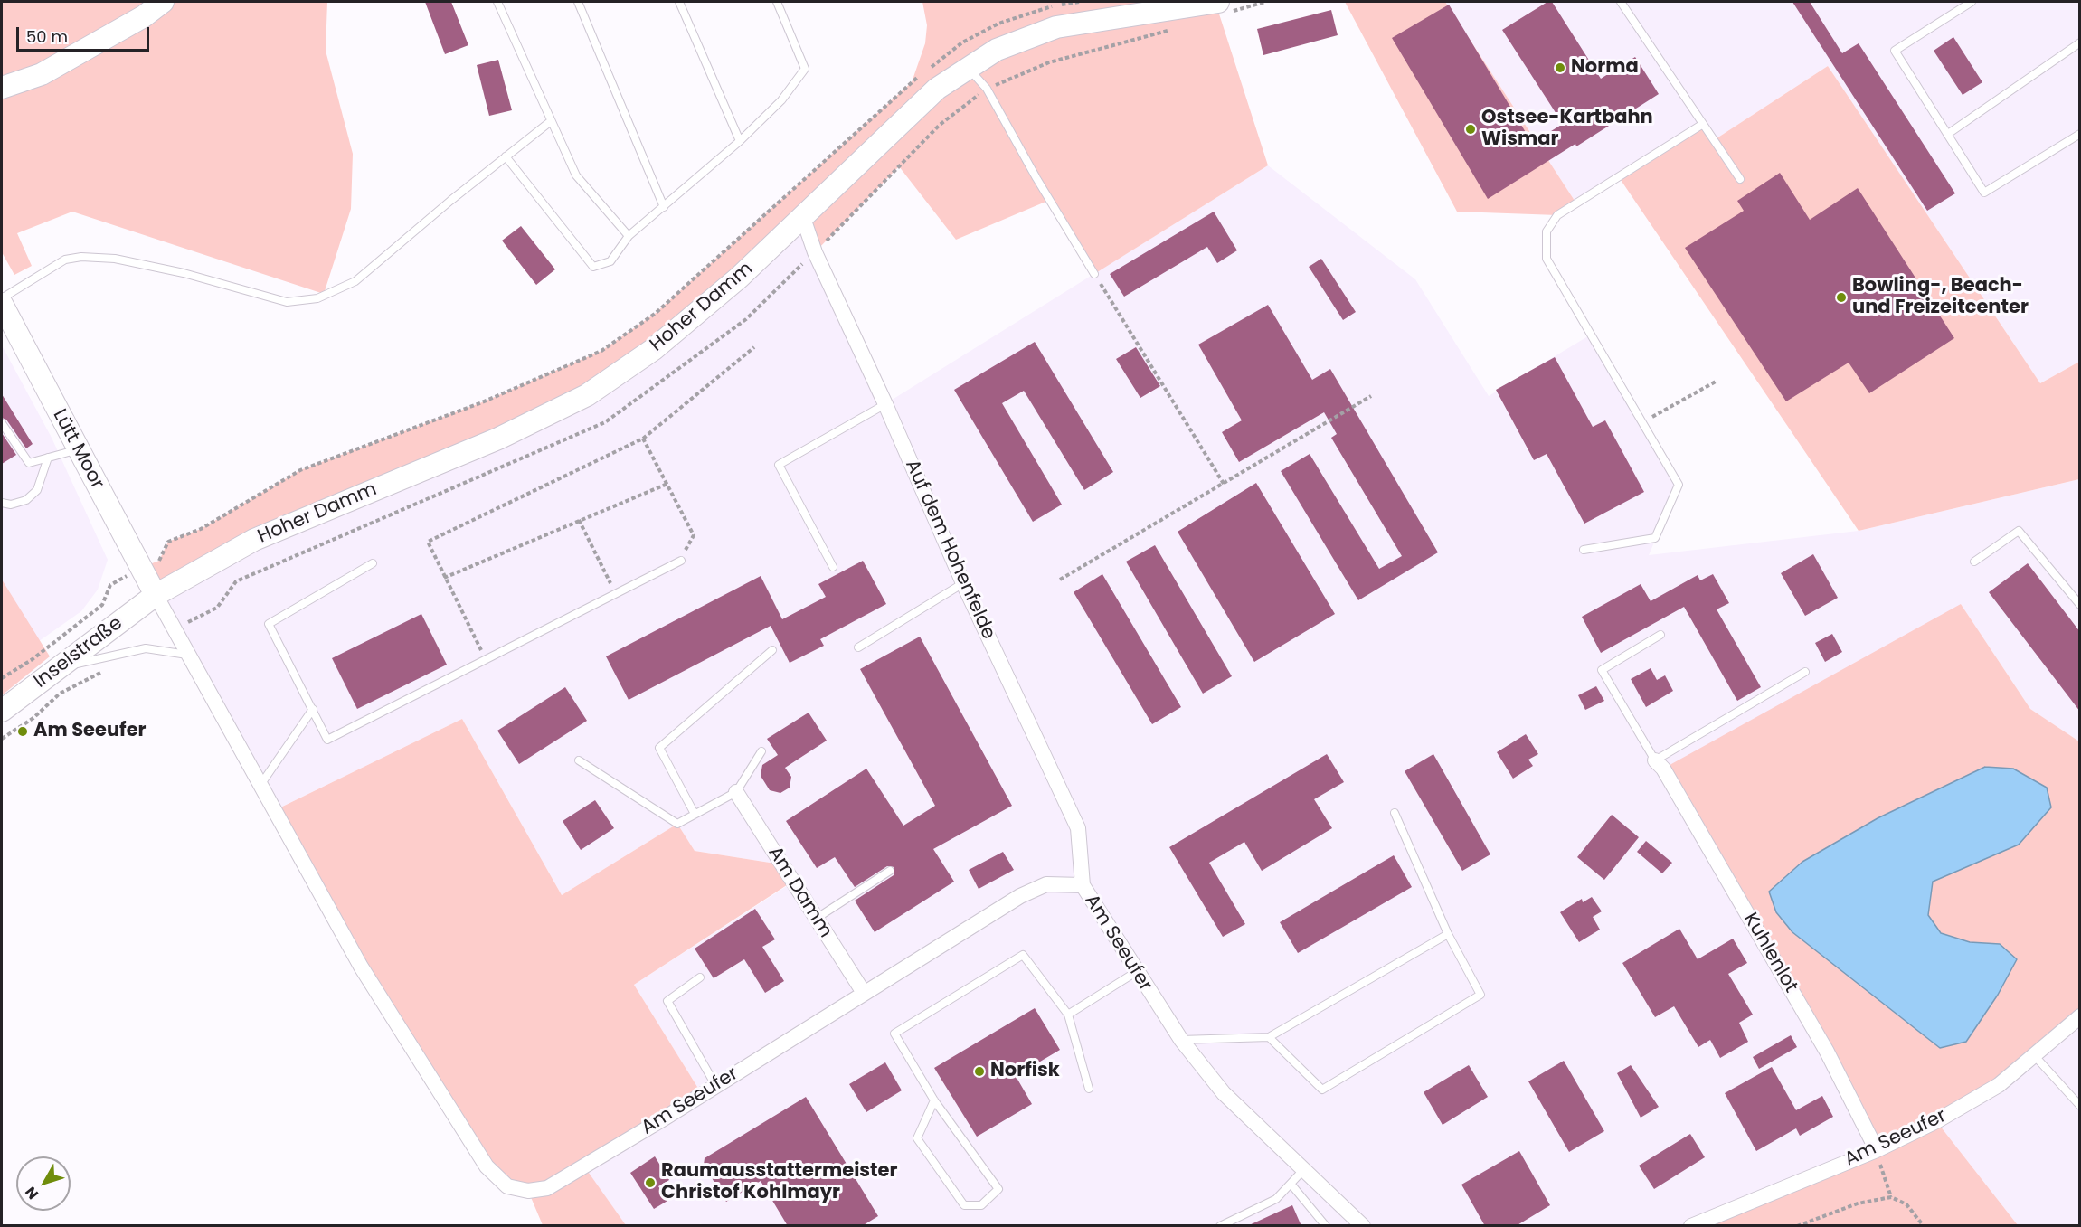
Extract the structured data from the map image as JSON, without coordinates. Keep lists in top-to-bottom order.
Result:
{
  "streets": {
    "main road": ["Hoher Damm", "Lütt Moor", "Inselstraße"],
    "street": [
      "Auf dem Hohenfelde",
      "Am Damm",
      "Am Seeufer",
      "Kuhlenlot"
    ]
  },
  "crossings": [
    ["Hoher Damm", "Lütt Moor"],
    ["Hoher Damm", "Auf dem Hohenfelde"],
    ["Hoher Damm", "Inselstraße"],
    ["Hoher Damm", "Am Seeufer"],
    ["Lütt Moor", "Inselstraße"],
    ["Lütt Moor", "Am Seeufer"],
    ["Auf dem Hohenfelde", "Am Seeufer"],
    ["Inselstraße", "Am Seeufer"],
    ["Am Damm", "Am Seeufer"],
    ["Am Seeufer", "Kuhlenlot"]
  ],
  "places": [
    "Norma",
    "Ostsee-Kartbahn Wismar",
    "Bowling-, Beach- und Freizeitcenter",
    "Am Seeufer",
    "Norfisk",
    "Raumausstattermeister Christof Kohlmayr"
  ],
  "scale_bar": "50 m",
  "north": "bottom left"
}
